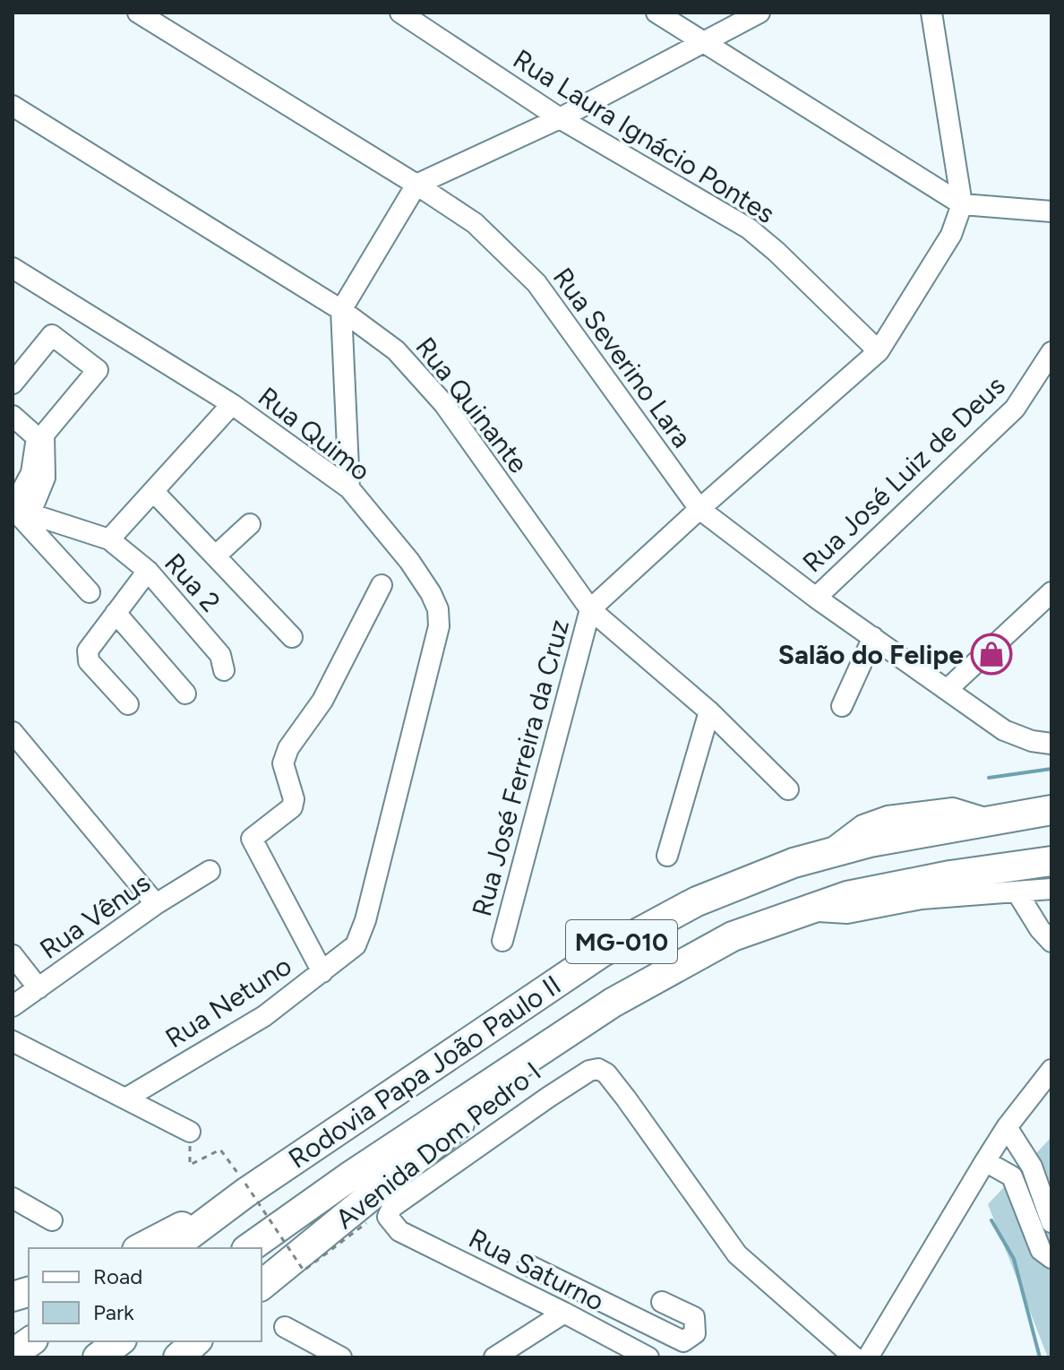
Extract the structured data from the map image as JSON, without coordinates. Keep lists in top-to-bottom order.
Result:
{
  "streets": {
    "highway": ["MG-010", "Rodovia Papa João Paulo II", "Avenida Dom Pedro I"],
    "street": [
      "Rua Laura Ignácio Pontes",
      "Rua Severino Lara",
      "Rua Quinante",
      "Rua Quimo",
      "Rua José Luiz de Deus",
      "Rua 2",
      "Rua José Ferreira da Cruz",
      "Rua Vênus",
      "Rua Netuno",
      "Rua Saturno"
    ]
  },
  "crossings": [
    ["Rua Severino Lara", "Rua José Luiz de Deus"],
    ["Rua Quinante", "Rua José Ferreira da Cruz"],
    ["Rua Quimo", "Rua Netuno"],
    ["MG-010", "Rodovia Papa João Paulo II"],
    ["MG-010", "Avenida Dom Pedro I"]
  ],
  "places": {
    "shop": ["Salão do Felipe"]
  },
  "legend": ["Road", "Park"]
}
